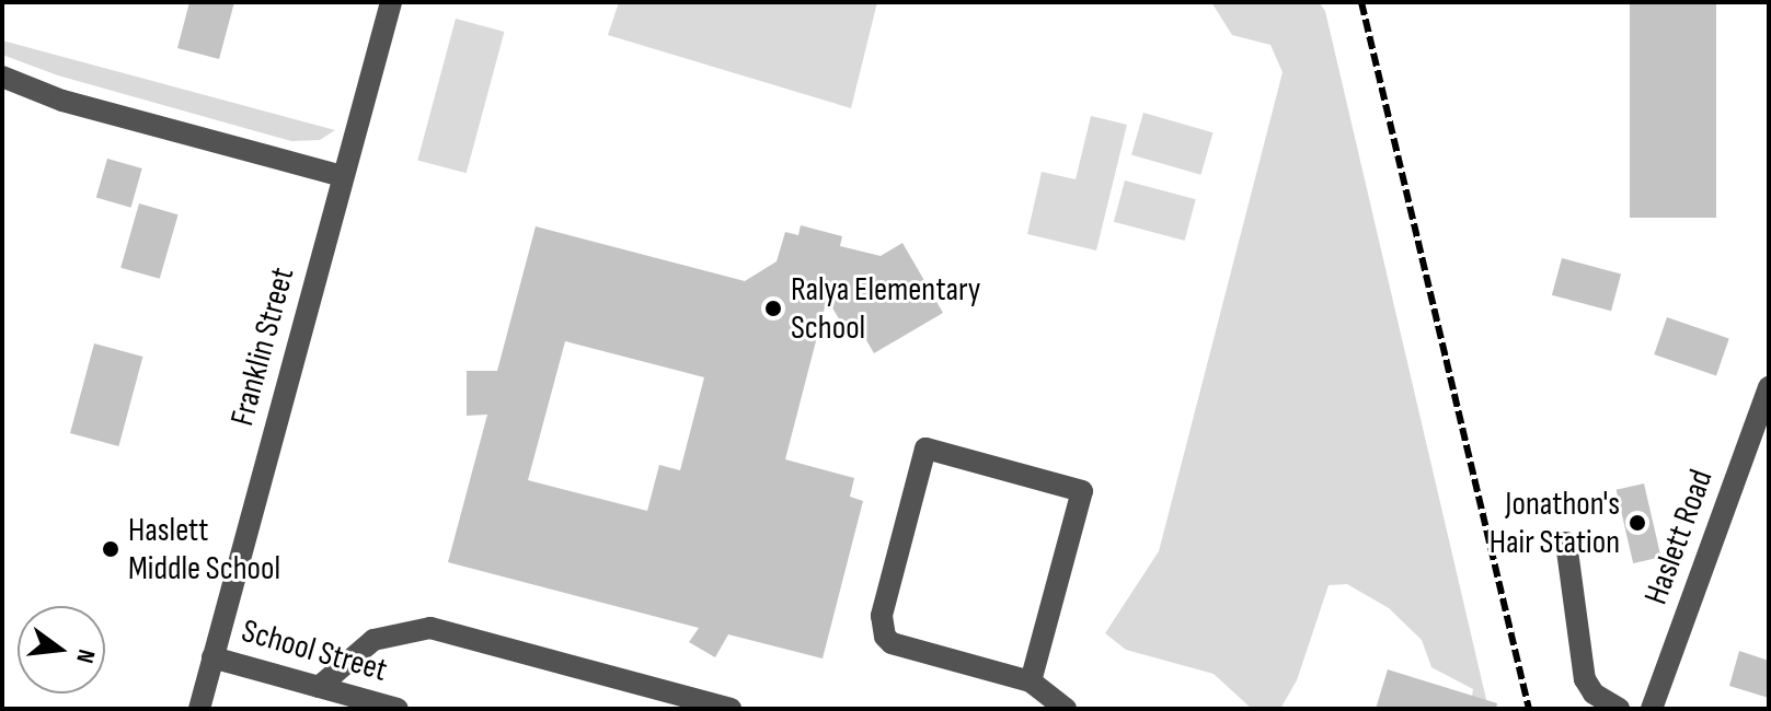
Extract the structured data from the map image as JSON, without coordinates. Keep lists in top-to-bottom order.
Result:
{
  "streets": {
    "street": ["Franklin Street", "Haslett Road", "School Street"]
  },
  "crossings": [
    ["Franklin Street", "School Street"]
  ],
  "places": ["Ralya Elementary School", "Jonathon's Hair Station", "Haslett Middle School"],
  "north": "right"
}
